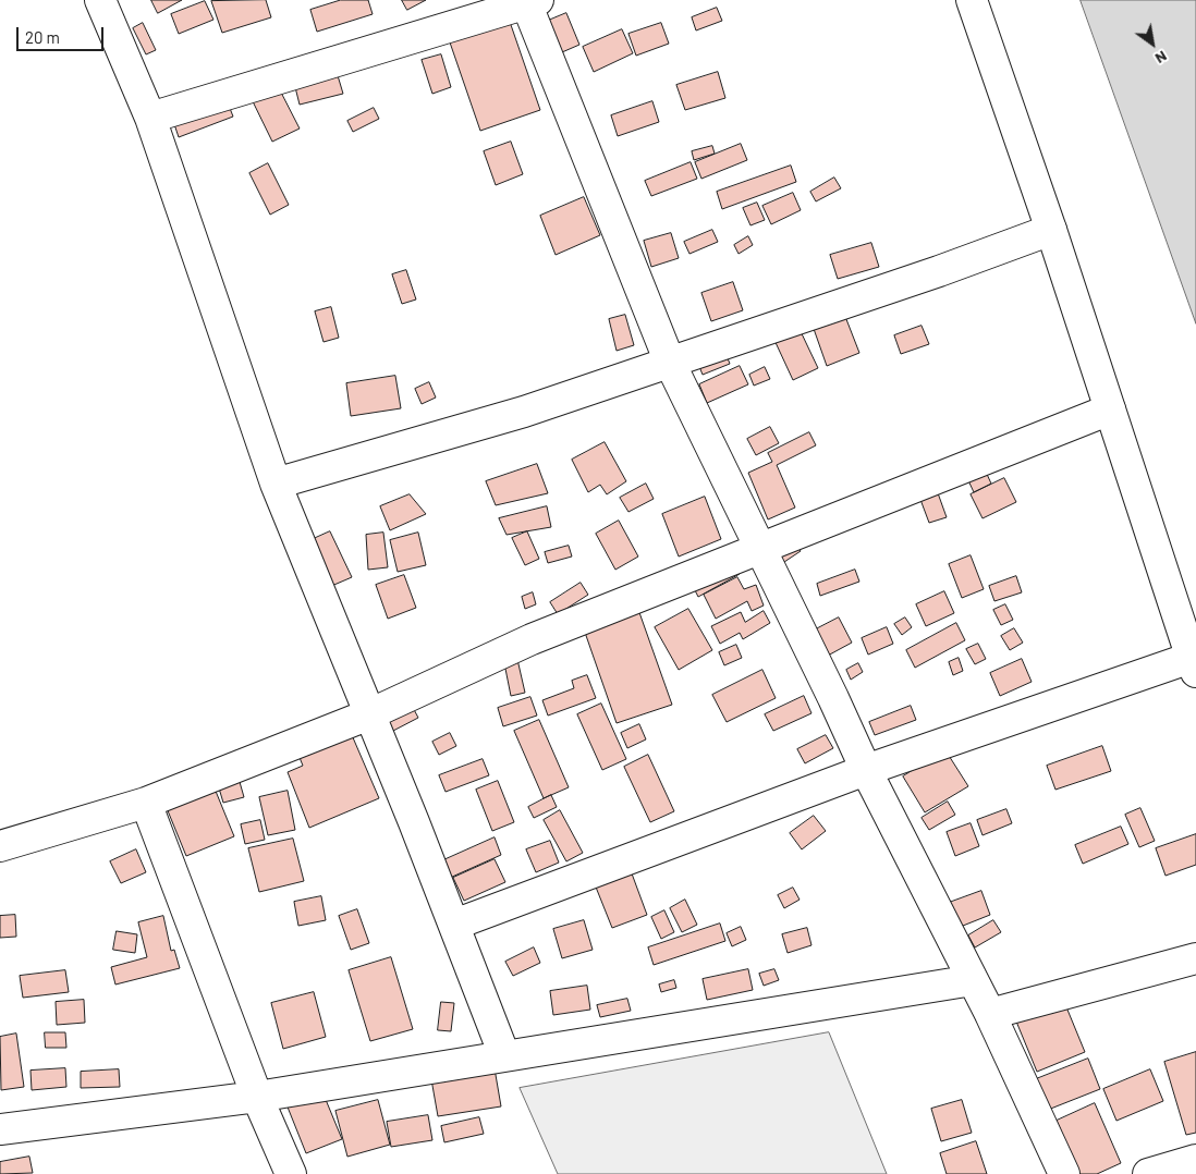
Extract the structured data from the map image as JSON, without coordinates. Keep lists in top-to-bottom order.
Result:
{
  "scale_bar": "20 m",
  "north": "bottom right"
}
